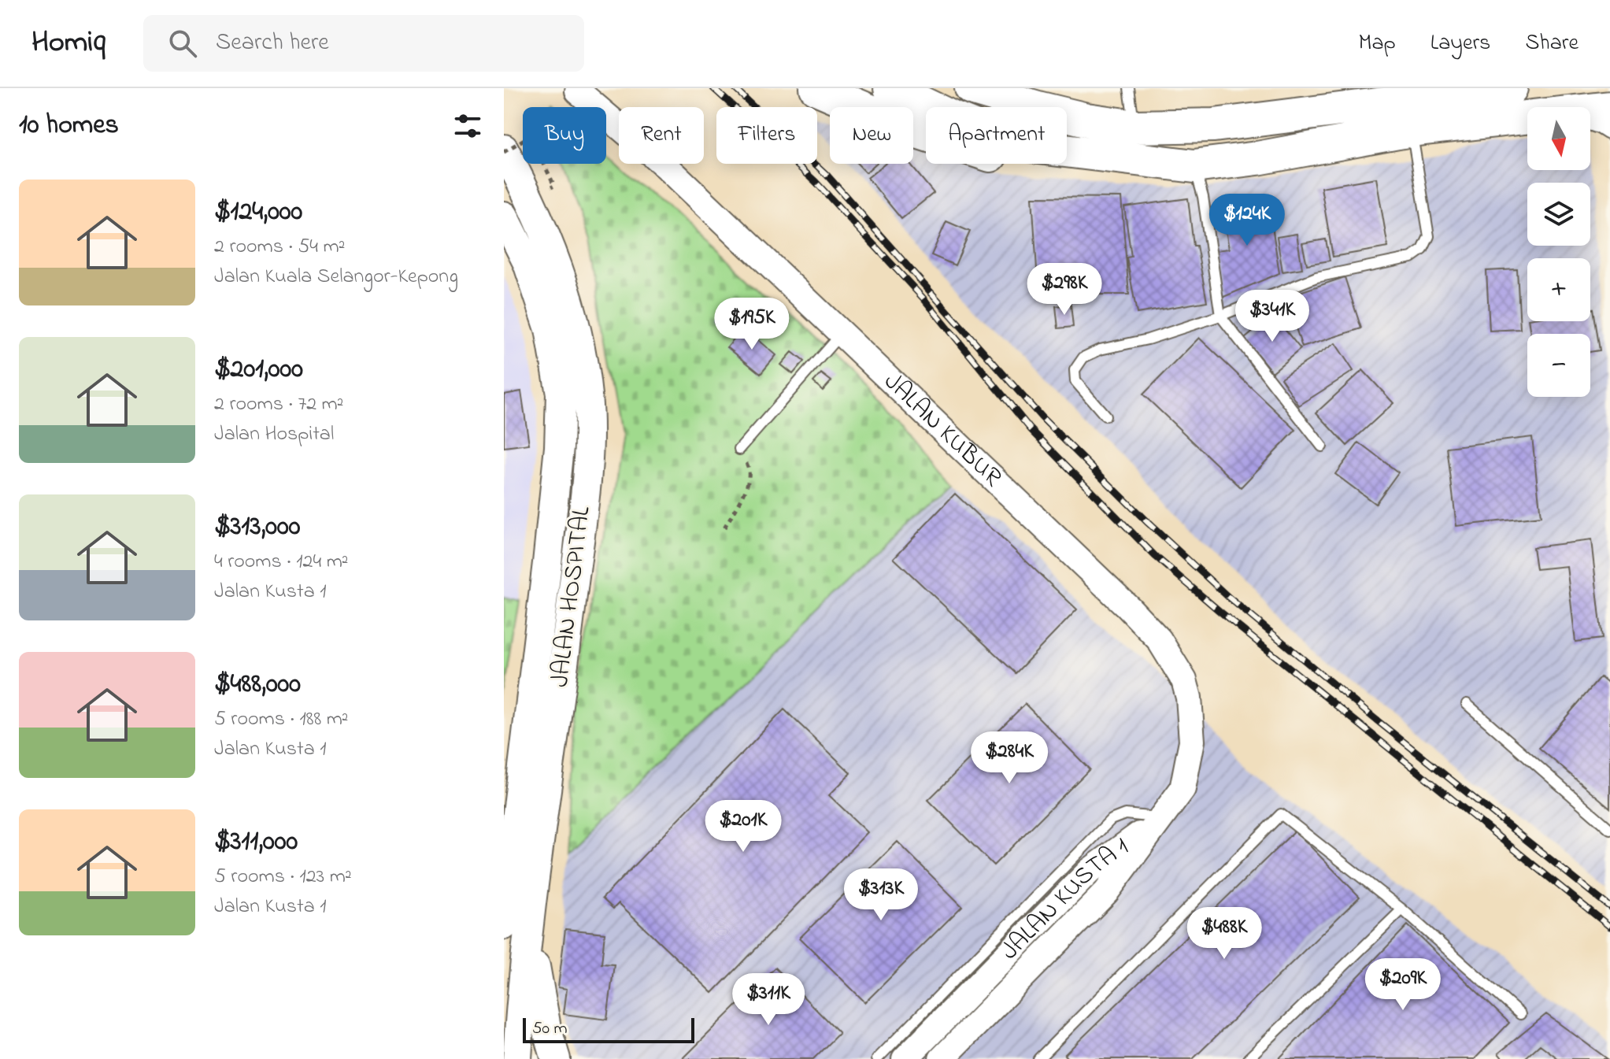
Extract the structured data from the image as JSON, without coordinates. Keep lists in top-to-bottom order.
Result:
{
  "streets": {
    "main road": ["JALAN HOSPITAL"],
    "street": ["JALAN KUBUR", "JALAN KUSTA 1"]
  },
  "crossings": [
    ["JALAN KUBUR", "JALAN KUSTA 1"]
  ],
  "scale_bar": "50 m",
  "north": "bottom",
  "page": {
    "header": "Homiq",
    "search": "Search here",
    "nav": ["Map", "Layers", "Share"],
    "heading": "10 homes",
    "map_buttons": ["+", "−"],
    "chip": [
      "Buy",
      "Rent",
      "Filters",
      "New",
      "Apartment"
    ],
    "list": [
      {
        "name": "$124,000",
        "note": "2 rooms · 54 m² · Jalan Kuala Selangor-Kepong"
      },
      {
        "name": "$201,000",
        "note": "2 rooms · 72 m² · Jalan Hospital"
      },
      {
        "name": "$313,000",
        "note": "4 rooms · 124 m² · Jalan Kusta 1"
      },
      {
        "name": "$488,000",
        "note": "5 rooms · 188 m² · Jalan Kusta 1"
      },
      {
        "name": "$311,000",
        "note": "5 rooms · 123 m² · Jalan Kusta 1"
      }
    ],
    "price": [
      "$124K",
      "$298K",
      "$341K",
      "$195K",
      "$284K",
      "$201K",
      "$313K",
      "$488K",
      "$209K",
      "$311K"
    ],
    "scale": "50 m"
  }
}
